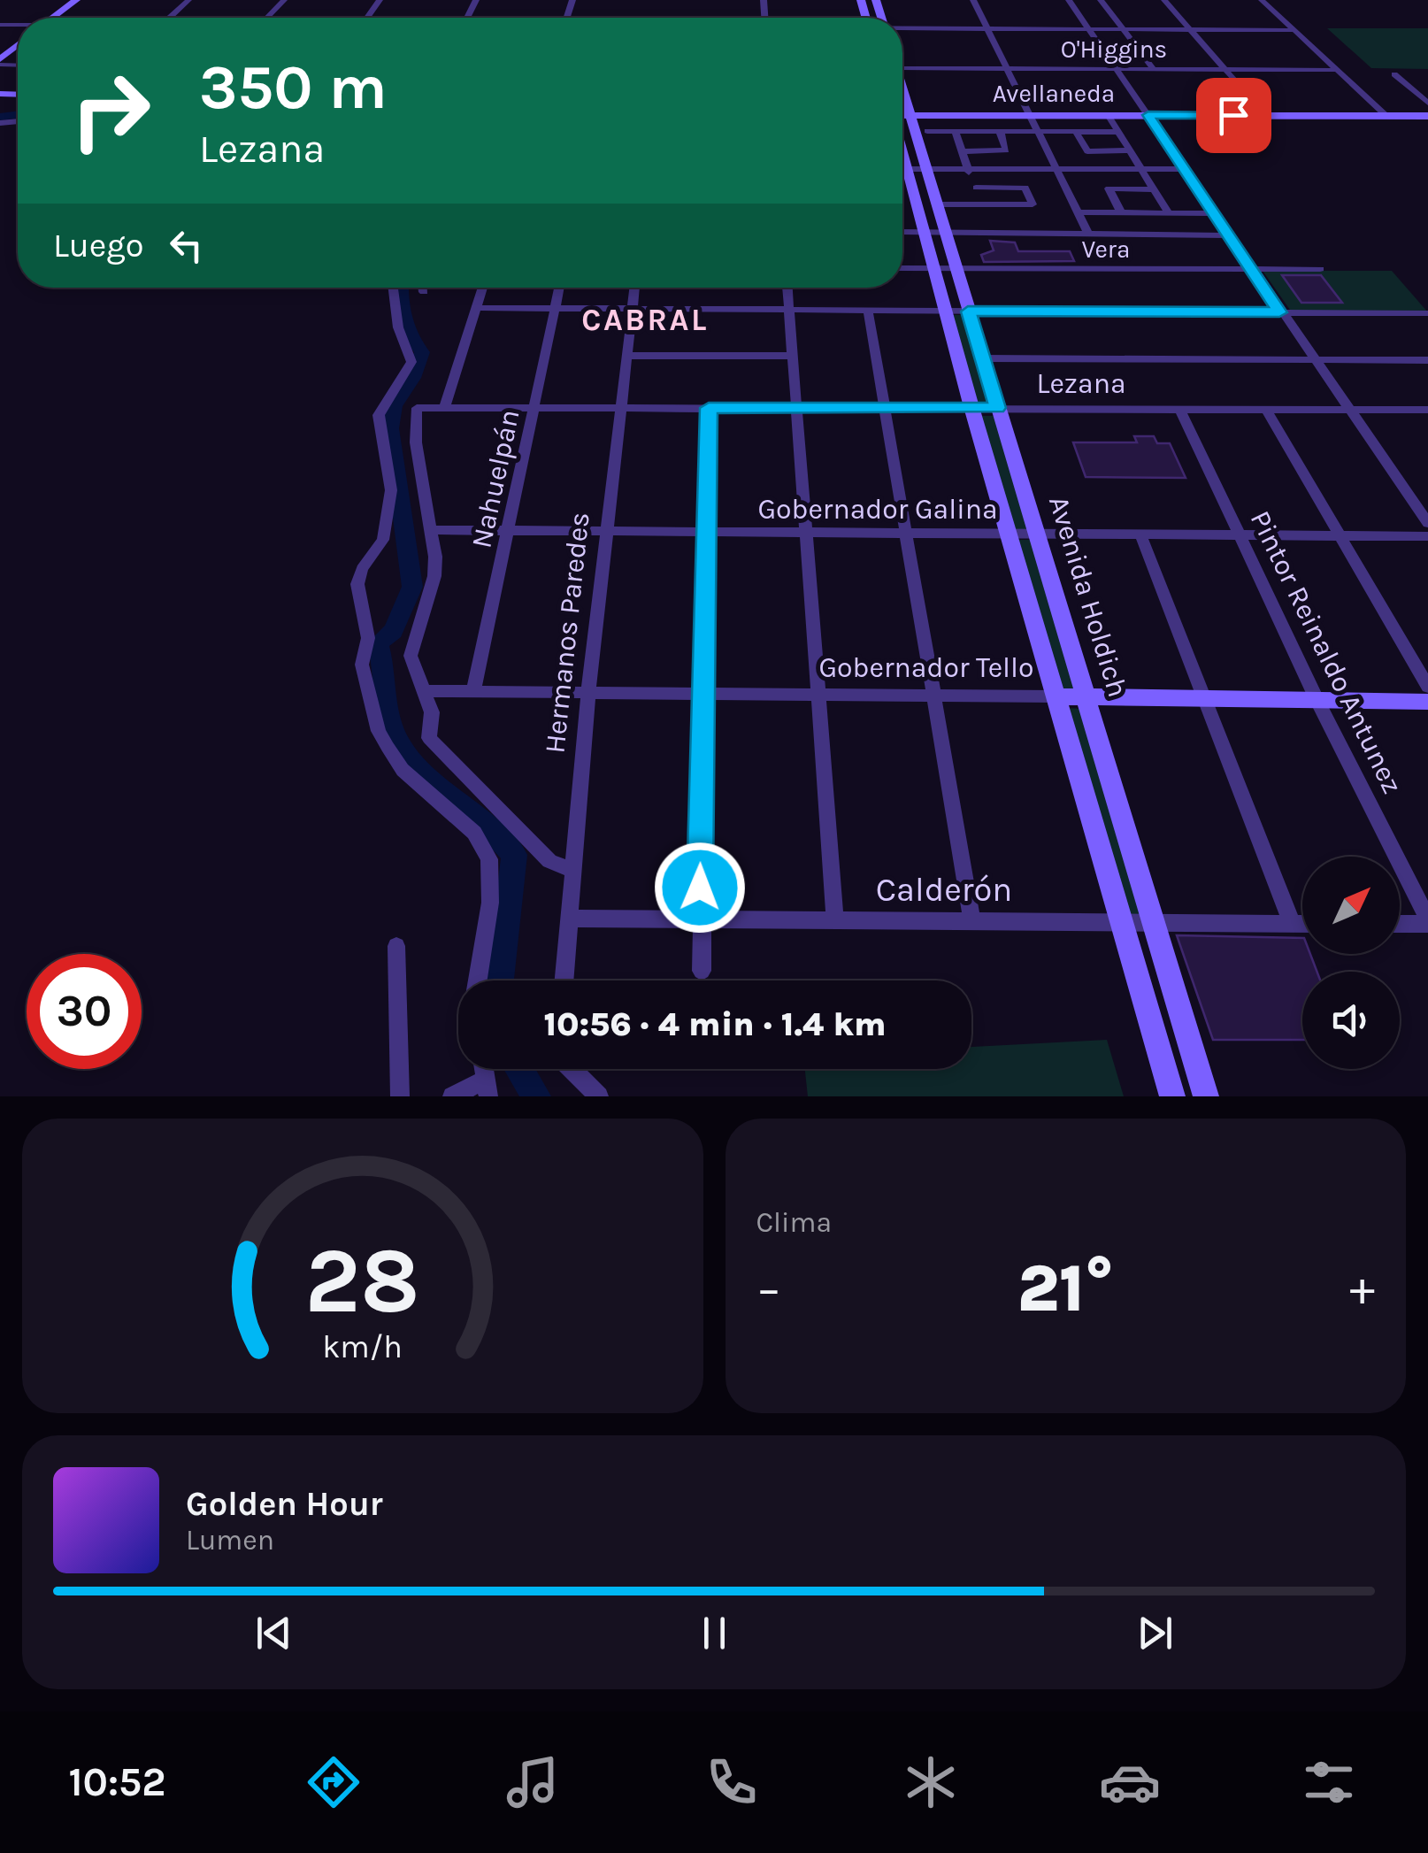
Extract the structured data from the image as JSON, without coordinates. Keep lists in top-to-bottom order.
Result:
{
  "streets": {
    "street": [
      "O'Higgins",
      "Avellaneda",
      "Vera",
      "Lezana",
      "Nahuelpán",
      "Gobernador Galina",
      "Avenida Holdich",
      "Hermanos Paredes",
      "Pintor Reinaldo Antunez",
      "Gobernador Tello",
      "Calderón"
    ]
  },
  "crossings": [
    ["Avellaneda", "Avenida Holdich"],
    ["Vera", "Avenida Holdich"],
    ["Lezana", "Nahuelpán"],
    ["Lezana", "Gobernador Galina"],
    ["Lezana", "Avenida Holdich"],
    ["Lezana", "Hermanos Paredes"],
    ["Lezana", "Pintor Reinaldo Antunez"],
    ["Nahuelpán", "Gobernador Galina"],
    ["Nahuelpán", "Gobernador Tello"],
    ["Gobernador Galina", "Avenida Holdich"],
    ["Gobernador Galina", "Hermanos Paredes"],
    ["Gobernador Galina", "Pintor Reinaldo Antunez"],
    ["Avenida Holdich", "Gobernador Tello"],
    ["Avenida Holdich", "Calderón"],
    ["Hermanos Paredes", "Gobernador Tello"],
    ["Hermanos Paredes", "Calderón"],
    ["Pintor Reinaldo Antunez", "Gobernador Tello"]
  ],
  "districts": ["CABRAL"],
  "north": "top right",
  "page": {
    "turn": ["350 m", "Lezana"],
    "then": "Luego",
    "limit": "30",
    "trip": "10:56 · 4 min · 1.4 km",
    "tile": "Clima",
    "heat": ["−", "21°", "+"],
    "song": ["Golden Hour", "Lumen"],
    "tabs": "10:52",
    "gauge": ["28", "km/h"]
  }
}
